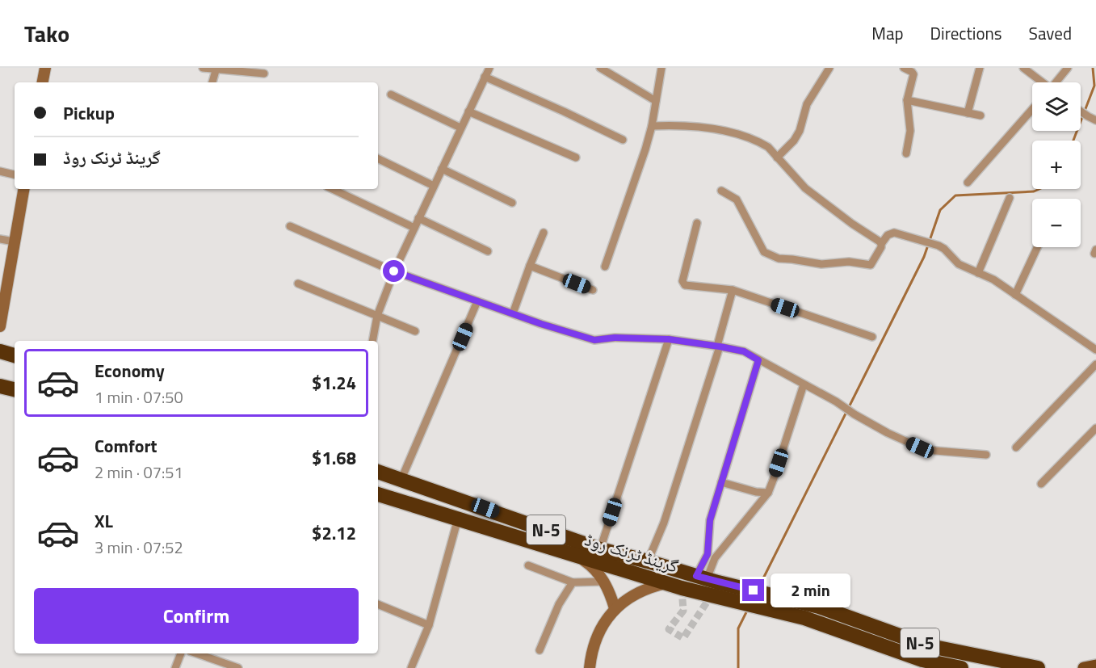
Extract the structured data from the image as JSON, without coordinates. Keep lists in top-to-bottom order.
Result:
{
  "streets": {
    "highway": ["N-5", "گرینڈ ٹرنک روڈ"]
  },
  "page": {
    "header": "Tako",
    "nav": ["Map", "Directions", "Saved"],
    "map_buttons": ["+", "−"],
    "banner": ["Pickup", "گرینڈ ٹرنک روڈ"],
    "list": [
      {
        "name": "Economy",
        "note": "1 min · 07:50",
        "value": "$1.24"
      },
      {
        "name": "Comfort",
        "note": "2 min · 07:51",
        "value": "$1.68"
      },
      {
        "name": "XL",
        "note": "3 min · 07:52",
        "value": "$2.12"
      }
    ],
    "bubble": "2 min",
    "buttons": "Confirm"
  }
}
